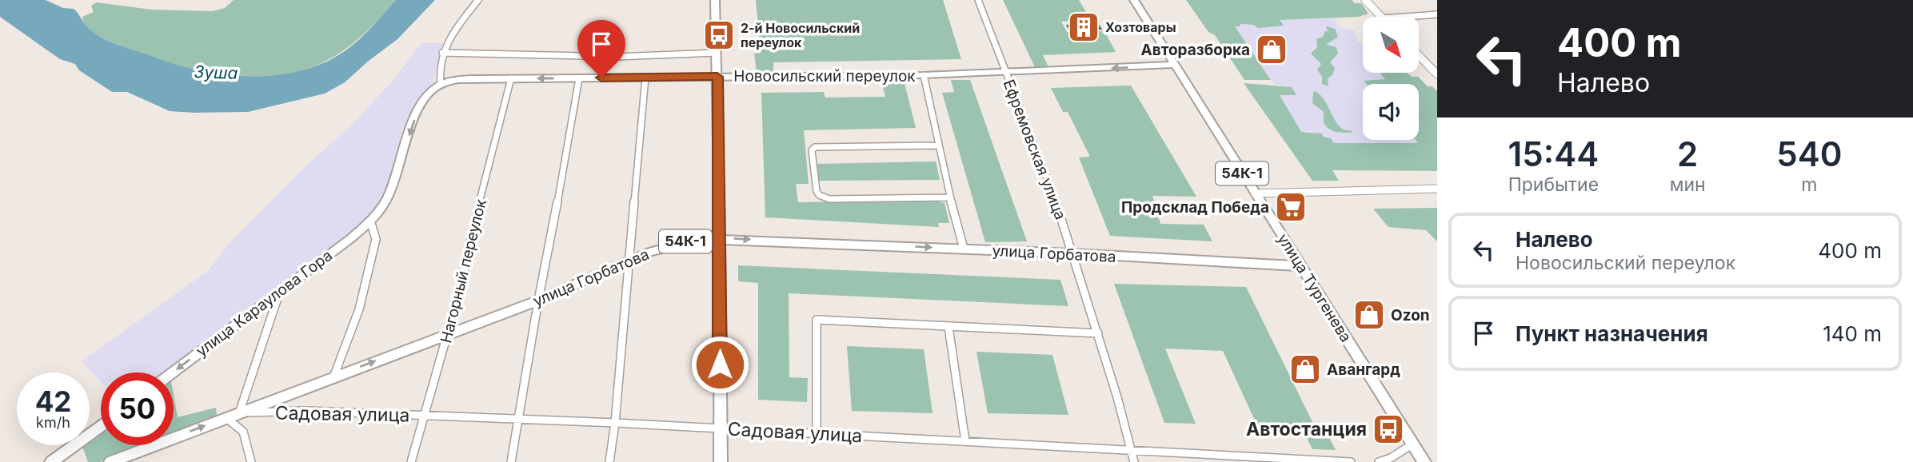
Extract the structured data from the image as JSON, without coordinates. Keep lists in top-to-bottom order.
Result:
{
  "streets": {
    "main road": [
      "Новосильский переулок",
      "54К-1",
      "улица Горбатова",
      "улица Тургенева",
      "улица Караулова Гора"
    ],
    "street": ["Ефремовская улица", "Нагорный переулок", "Садовая улица"]
  },
  "crossings": [
    ["Новосильский переулок", "Ефремовская улица"],
    ["Новосильский переулок", "Нагорный переулок"],
    ["Новосильский переулок", "улица Тургенева"],
    ["Новосильский переулок", "улица Караулова Гора"],
    ["Ефремовская улица", "улица Горбатова"],
    ["Ефремовская улица", "Садовая улица"],
    ["улица Горбатова", "Нагорный переулок"],
    ["улица Горбатова", "улица Тургенева"],
    ["улица Горбатова", "Садовая улица"],
    ["Нагорный переулок", "Садовая улица"]
  ],
  "one_way": ["улица Горбатова", "улица Караулова Гора"],
  "water": ["Зуша"],
  "places": {
    "building": ["Хозтовары"],
    "bus stop": ["2-й Новосильский переулок", "Автостанция"],
    "shop": ["Авторазборка", "Ozon", "Авангард"],
    "supermarket": ["Продсклад Победа"]
  },
  "north": "bottom right",
  "page": {
    "turn": ["400 m", "Налево"],
    "eta": [
      "15:44",
      "Прибытие",
      "2",
      "мин",
      "540",
      "m"
    ],
    "list": [
      {
        "name": "Налево",
        "note": "Новосильский переулок",
        "value": "400 m"
      },
      {
        "name": "Пункт назначения",
        "value": "140 m"
      }
    ],
    "speed": "42 km/h",
    "limit": "50"
  }
}
